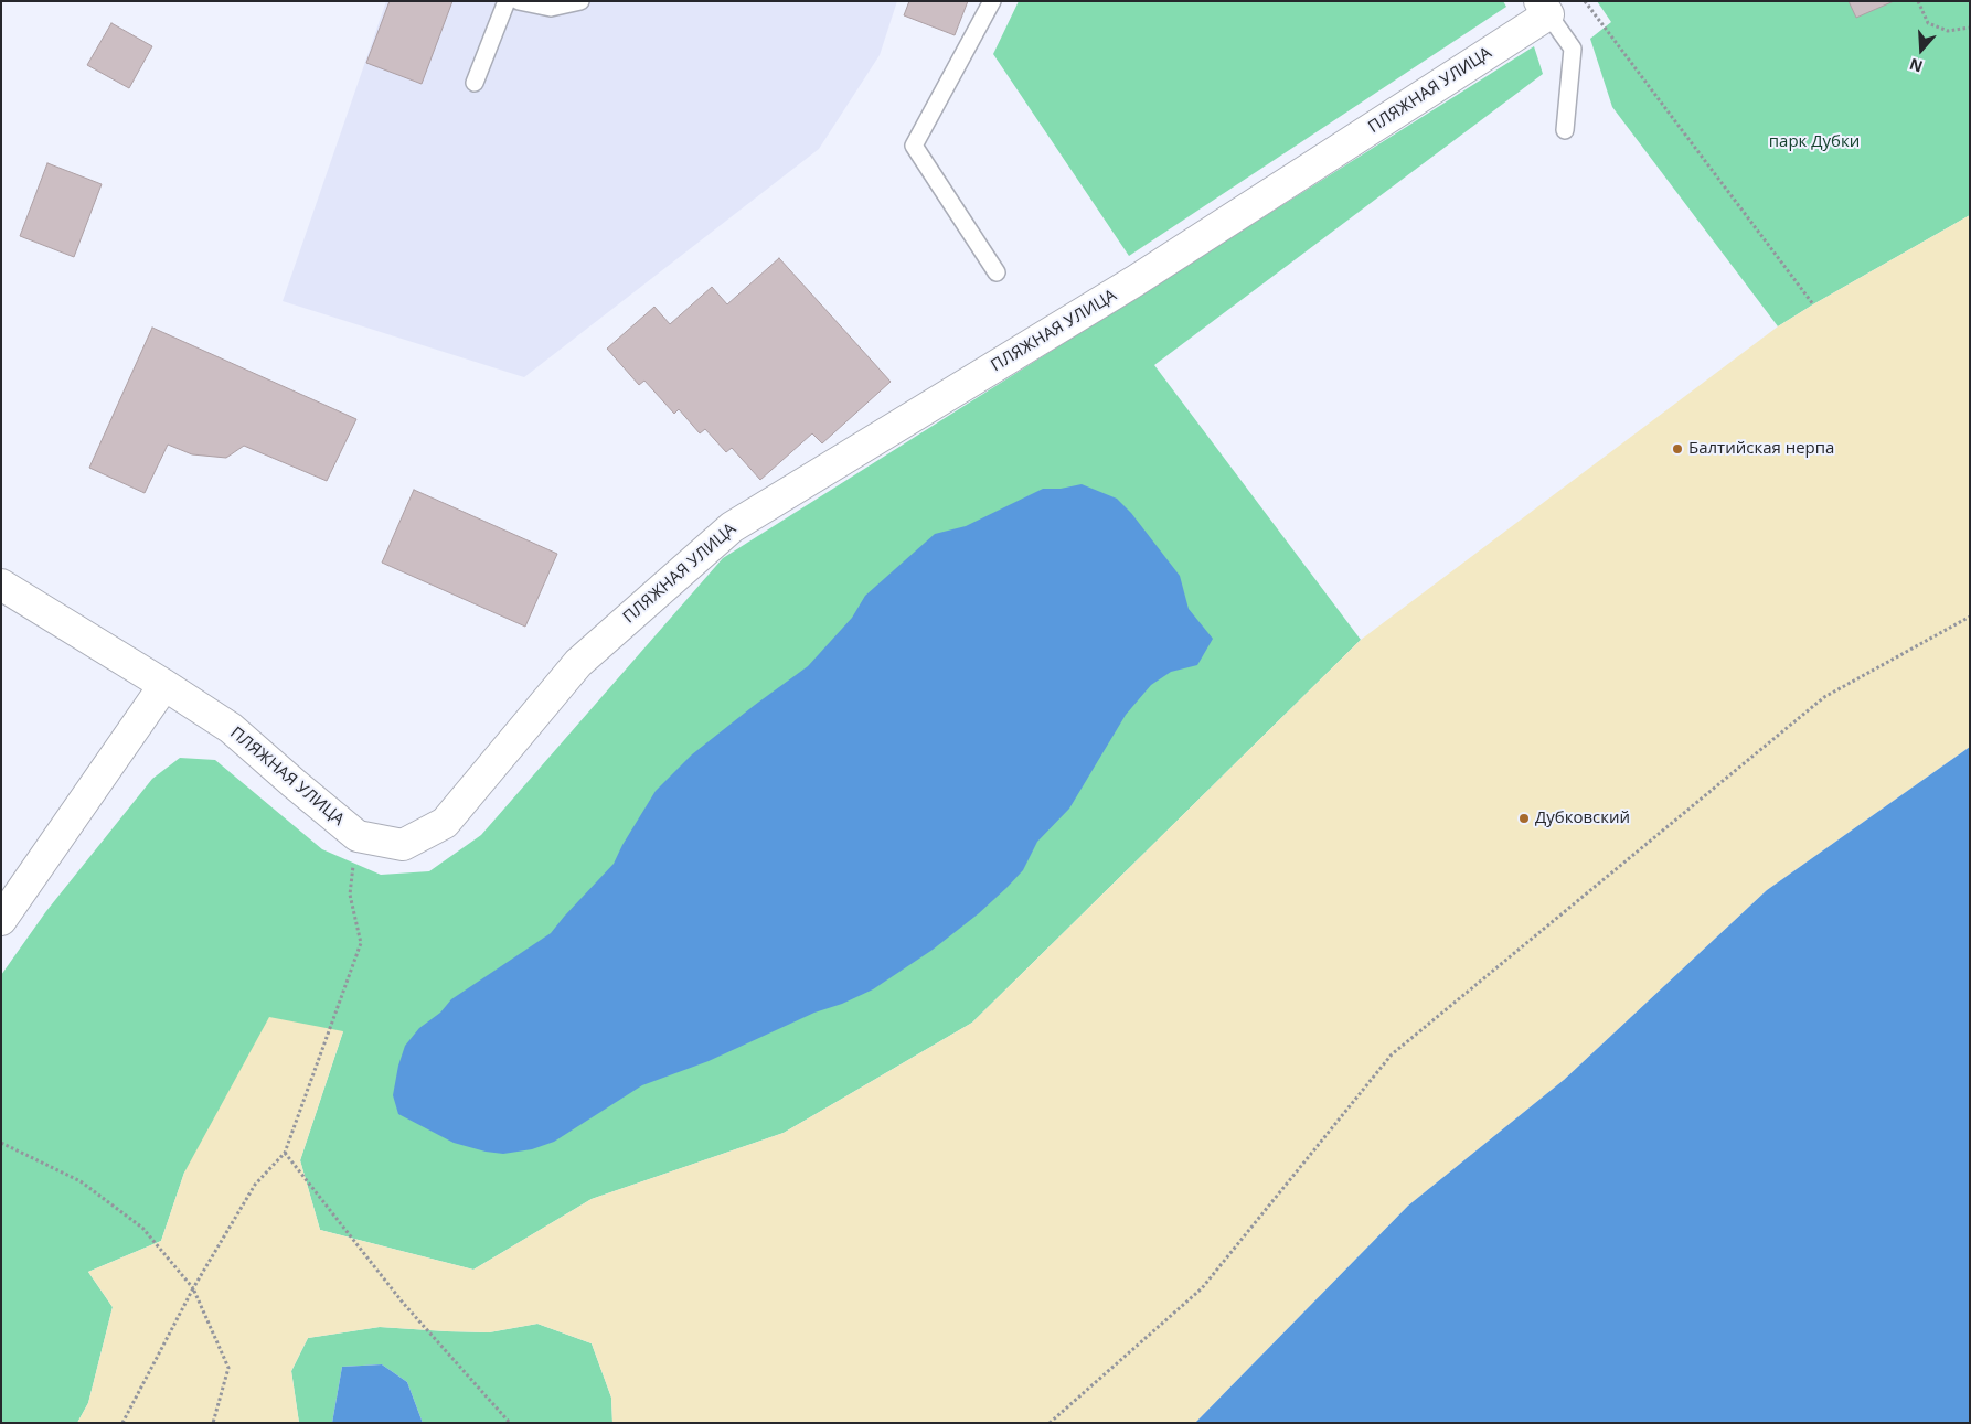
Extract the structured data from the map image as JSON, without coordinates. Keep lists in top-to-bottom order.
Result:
{
  "streets": {
    "street": ["ПЛЯЖНАЯ УЛИЦА"]
  },
  "parks": ["парк Дубки"],
  "places": ["Балтийская нерпа", "Дубковский"],
  "north": "bottom"
}
